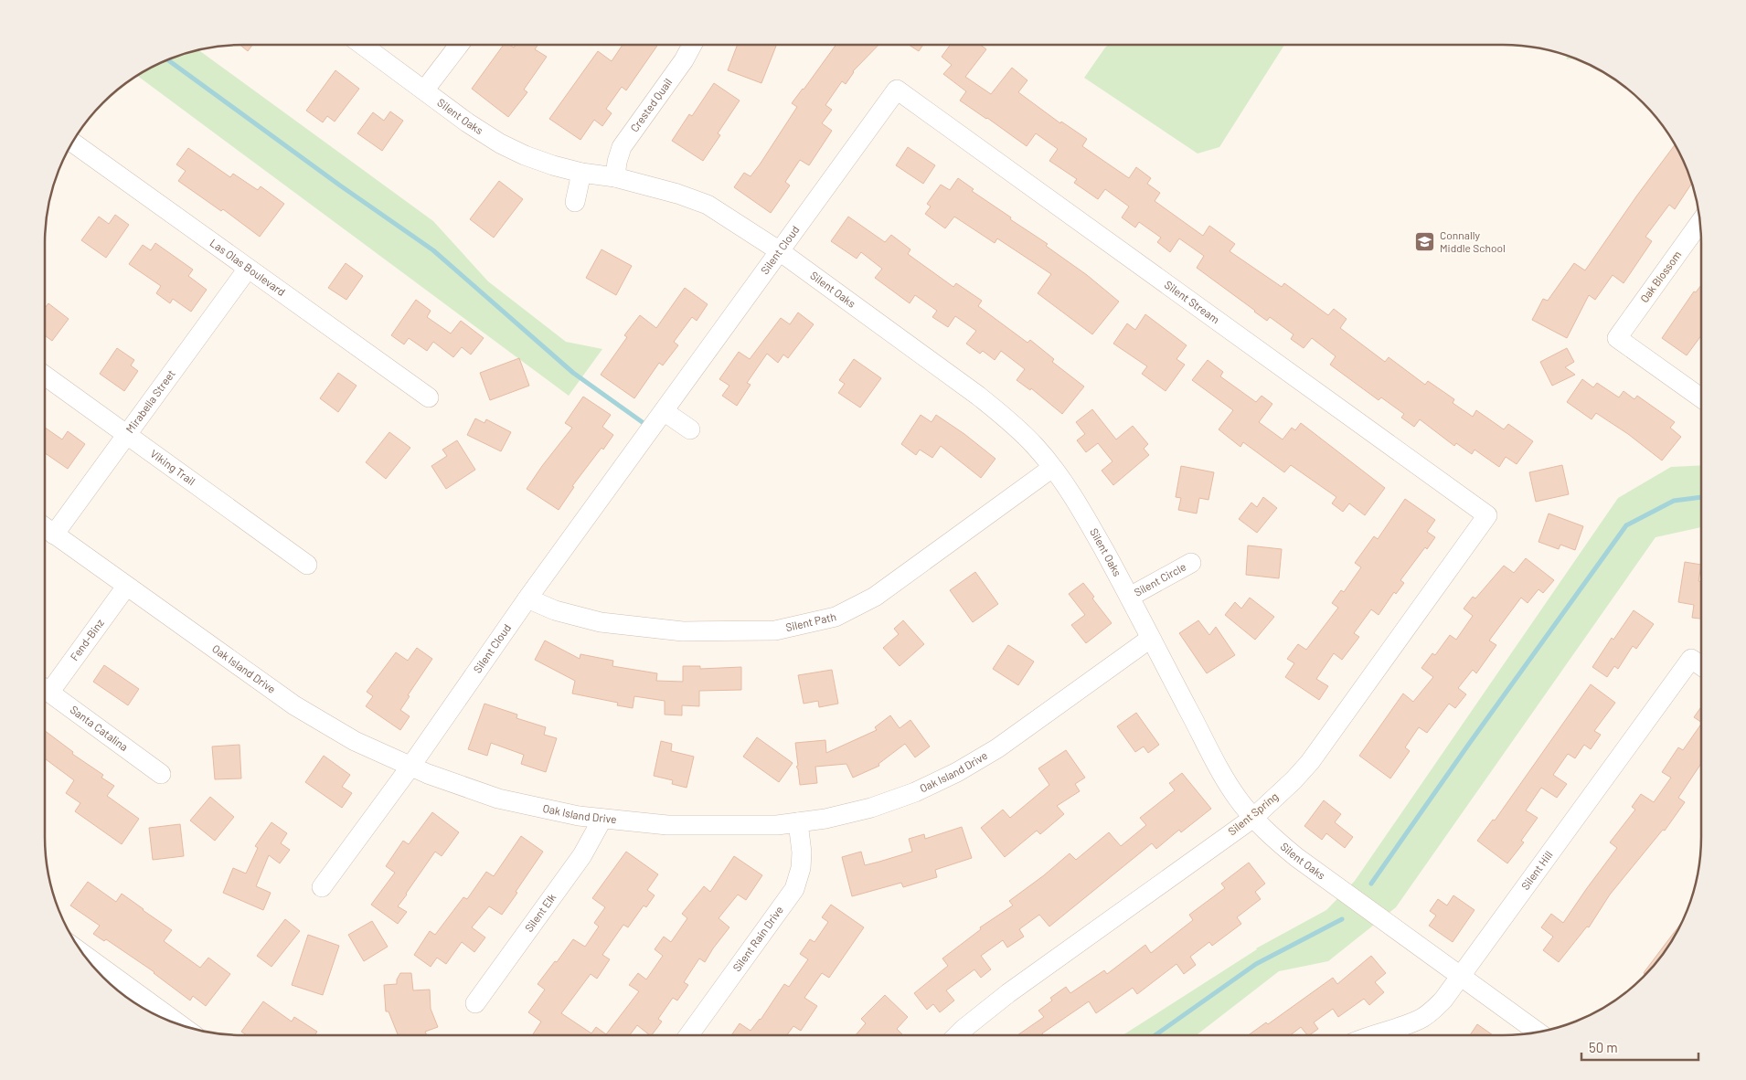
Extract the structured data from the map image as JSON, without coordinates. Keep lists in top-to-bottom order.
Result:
{
  "streets": {
    "street": [
      "Crested Quail",
      "Silent Oaks",
      "Silent Cloud",
      "Las Olas Boulevard",
      "Oak Blossom",
      "Silent Stream",
      "Mirabella Street",
      "Viking Trail",
      "Silent Circle",
      "Silent Path",
      "Fend-Binz",
      "Oak Island Drive",
      "Santa Catalina",
      "Silent Spring",
      "Silent Hill",
      "Silent Elk",
      "Silent Rain Drive"
    ]
  },
  "crossings": [
    ["Crested Quail", "Silent Oaks"],
    ["Silent Oaks", "Silent Cloud"],
    ["Silent Oaks", "Silent Circle"],
    ["Silent Oaks", "Silent Path"],
    ["Silent Oaks", "Oak Island Drive"],
    ["Silent Oaks", "Silent Spring"],
    ["Silent Oaks", "Silent Hill"],
    ["Silent Cloud", "Silent Stream"],
    ["Silent Cloud", "Silent Path"],
    ["Silent Cloud", "Oak Island Drive"],
    ["Las Olas Boulevard", "Mirabella Street"],
    ["Silent Stream", "Silent Spring"],
    ["Mirabella Street", "Viking Trail"],
    ["Mirabella Street", "Oak Island Drive"],
    ["Fend-Binz", "Oak Island Drive"],
    ["Oak Island Drive", "Silent Elk"],
    ["Oak Island Drive", "Silent Rain Drive"]
  ],
  "places": {
    "school or university": ["Connally Middle School"]
  },
  "scale_bar": "50 m"
}
